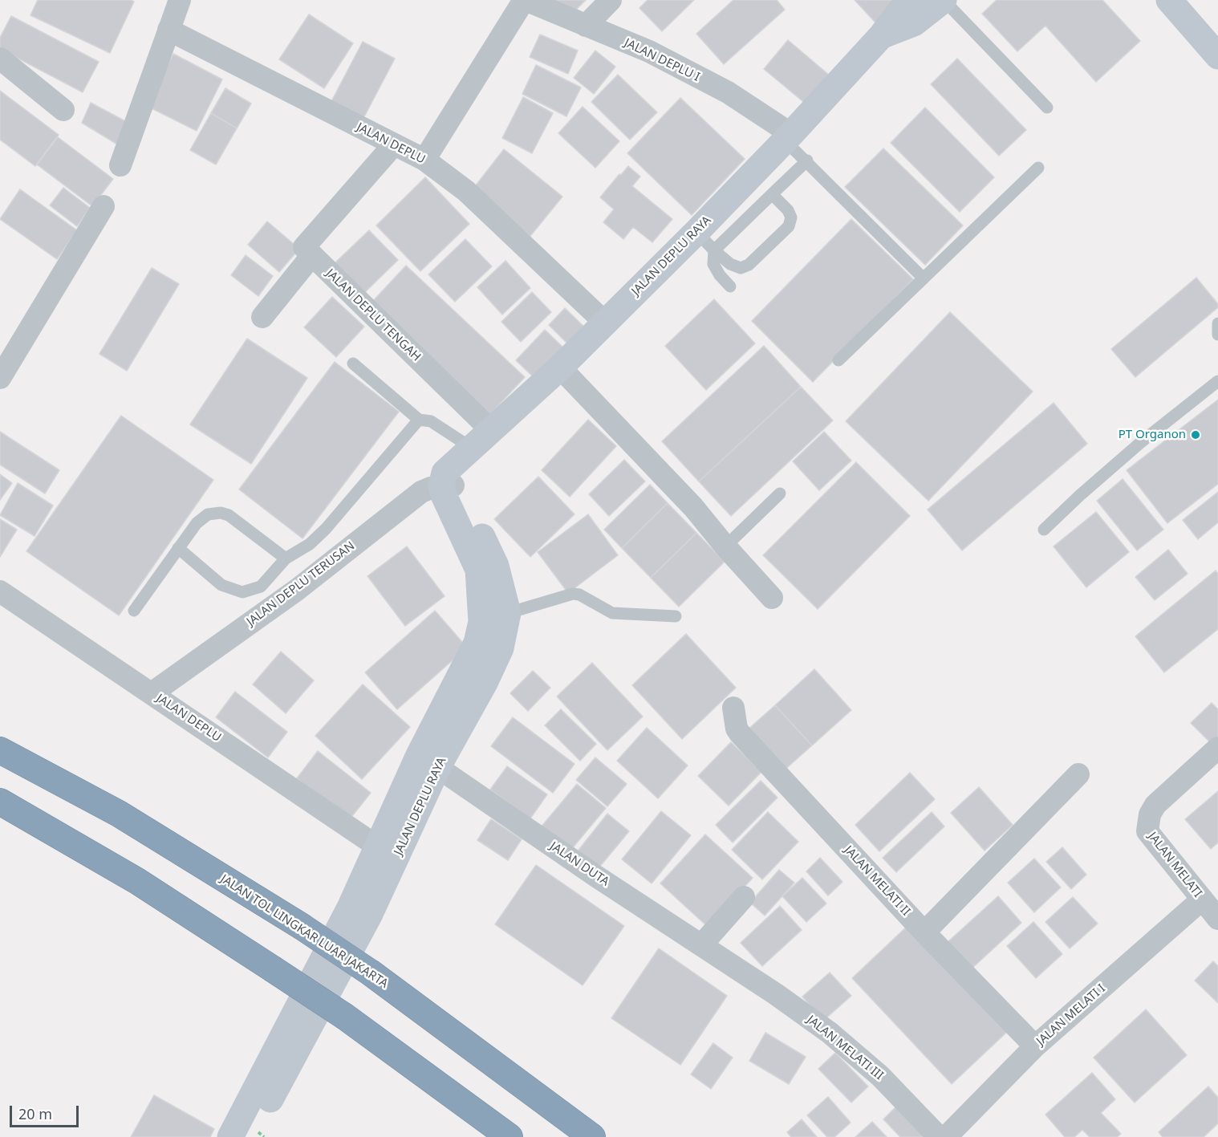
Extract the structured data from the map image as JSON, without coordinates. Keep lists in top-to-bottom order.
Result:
{
  "streets": {
    "highway": ["JALAN TOL LINGKAR LUAR JAKARTA"],
    "main road": ["JALAN DEPLU RAYA"],
    "street": [
      "JALAN DEPLU I",
      "JALAN DEPLU",
      "JALAN DEPLU TENGAH",
      "JALAN DEPLU TERUSAN",
      "JALAN DUTA",
      "JALAN MELATI",
      "JALAN MELATI II",
      "JALAN MELATI I",
      "JALAN MELATI III"
    ]
  },
  "crossings": [
    ["JALAN DEPLU I", "JALAN DEPLU RAYA"],
    ["JALAN DEPLU", "JALAN DEPLU RAYA"],
    ["JALAN DEPLU", "JALAN DEPLU TERUSAN"],
    ["JALAN DEPLU RAYA", "JALAN DEPLU TENGAH"],
    ["JALAN DEPLU RAYA", "JALAN DEPLU TERUSAN"],
    ["JALAN DEPLU RAYA", "JALAN DUTA"],
    ["JALAN DUTA", "JALAN MELATI III"],
    ["JALAN MELATI", "JALAN MELATI I"],
    ["JALAN MELATI II", "JALAN MELATI I"]
  ],
  "places": ["PT Organon"],
  "scale_bar": "20 m"
}
